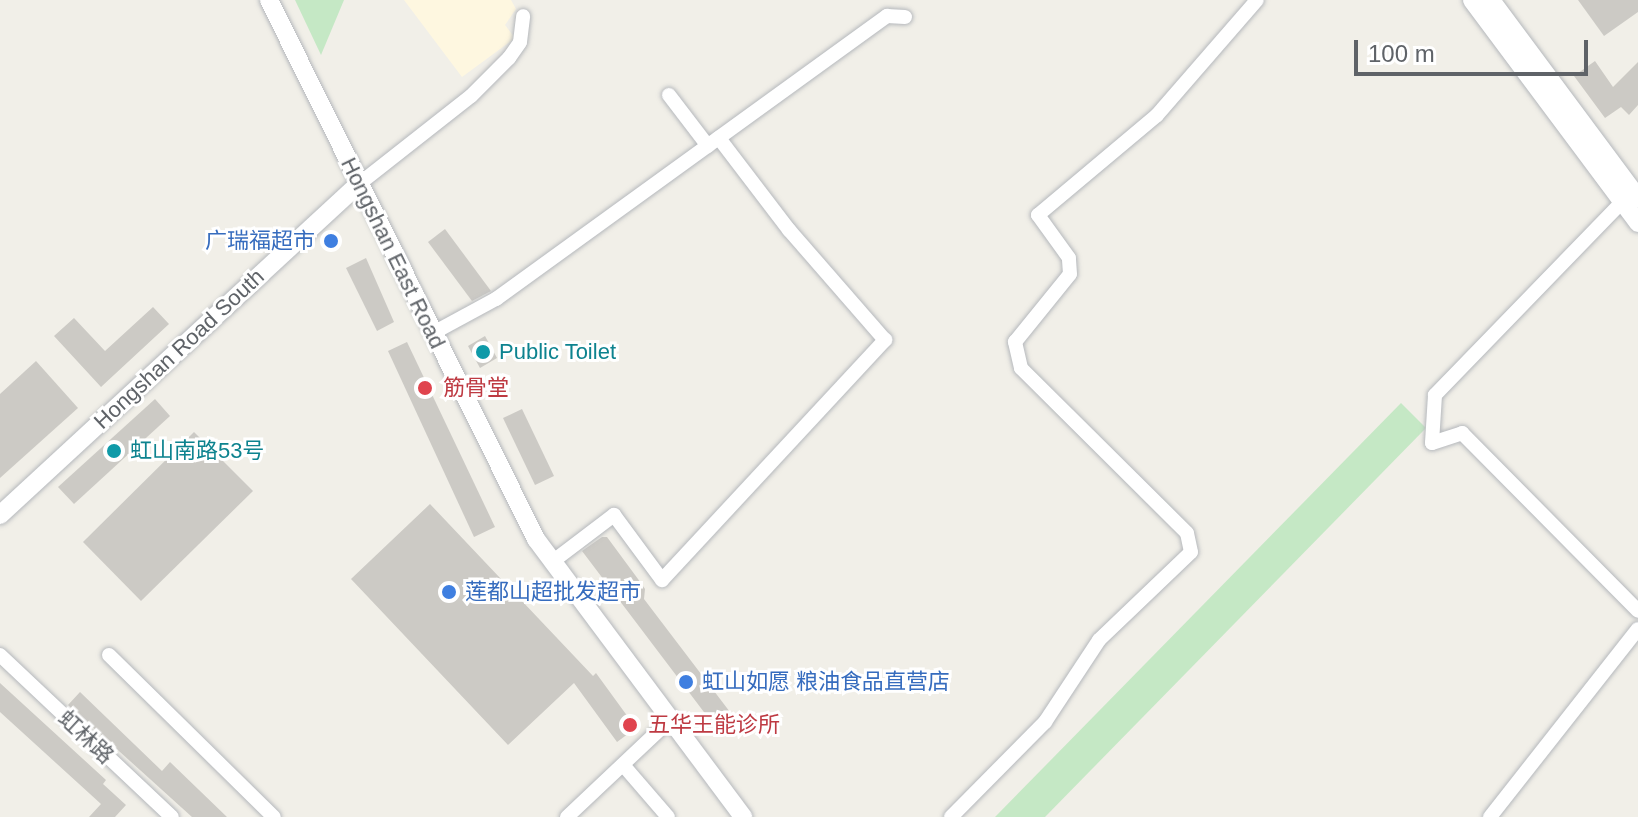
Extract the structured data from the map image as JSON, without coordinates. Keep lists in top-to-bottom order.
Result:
{
  "streets": {
    "street": ["Hongshan East Road", "Hongshan Road South", "虹林路"]
  },
  "crossings": [
    ["Hongshan East Road", "Hongshan Road South"]
  ],
  "places": [
    "广瑞福超市",
    "Public Toilet",
    "筋骨堂",
    "虹山南路53号",
    "莲都山超批发超市",
    "虹山如愿 粮油食品直营店",
    "五华王能诊所"
  ],
  "scale_bar": "100 m"
}
